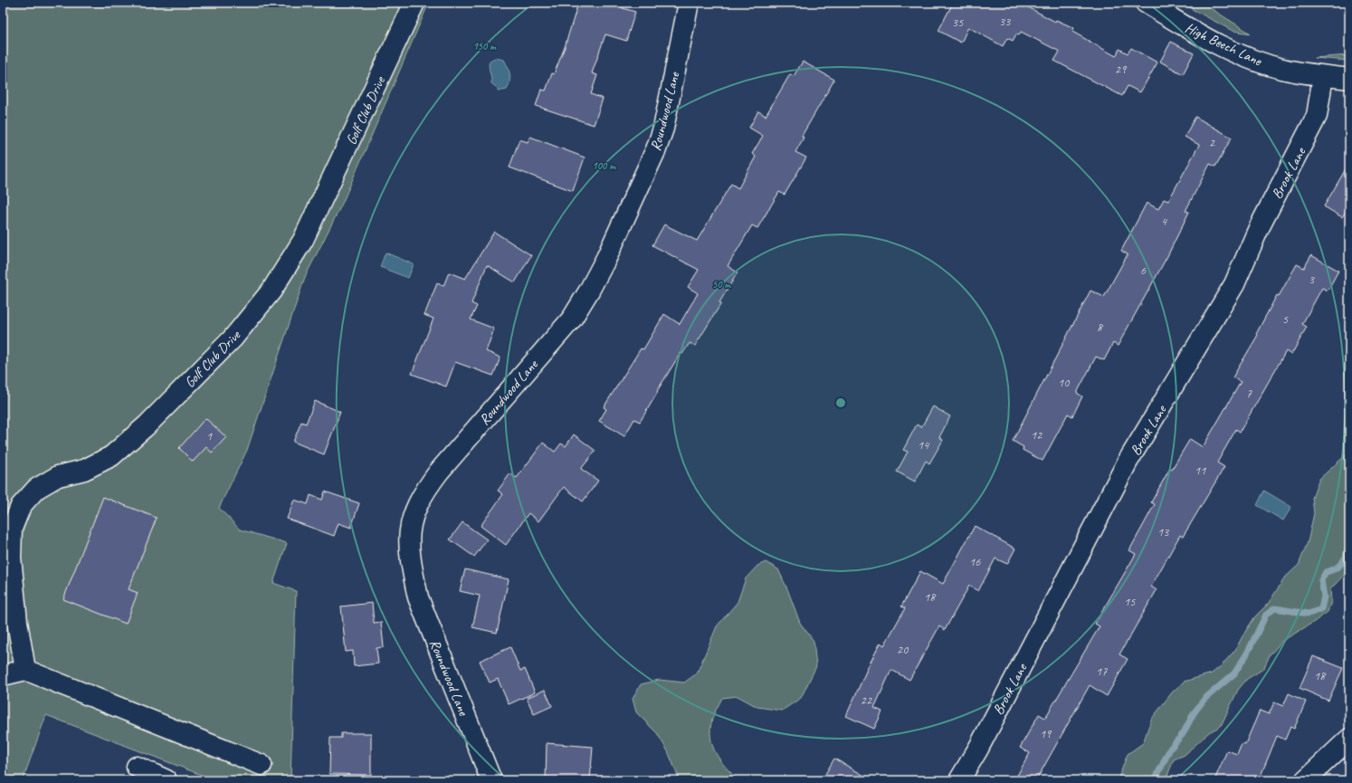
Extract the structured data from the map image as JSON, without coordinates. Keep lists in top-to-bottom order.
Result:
{
  "streets": {
    "street": [
      "High Beech Lane",
      "Golf Club Drive",
      "Roundwood Lane",
      "Brook Lane"
    ]
  },
  "crossings": [
    ["High Beech Lane", "Brook Lane"]
  ],
  "house_numbers": [
    "33",
    "35",
    "29",
    "2",
    "4",
    "6",
    "3",
    "5",
    "8",
    "10",
    "7",
    "12",
    "1",
    "14",
    "11",
    "13",
    "16",
    "18",
    "15",
    "20",
    "17",
    "18",
    "22",
    "19"
  ],
  "rings": ["150 m", "100 m", "50 m"]
}
